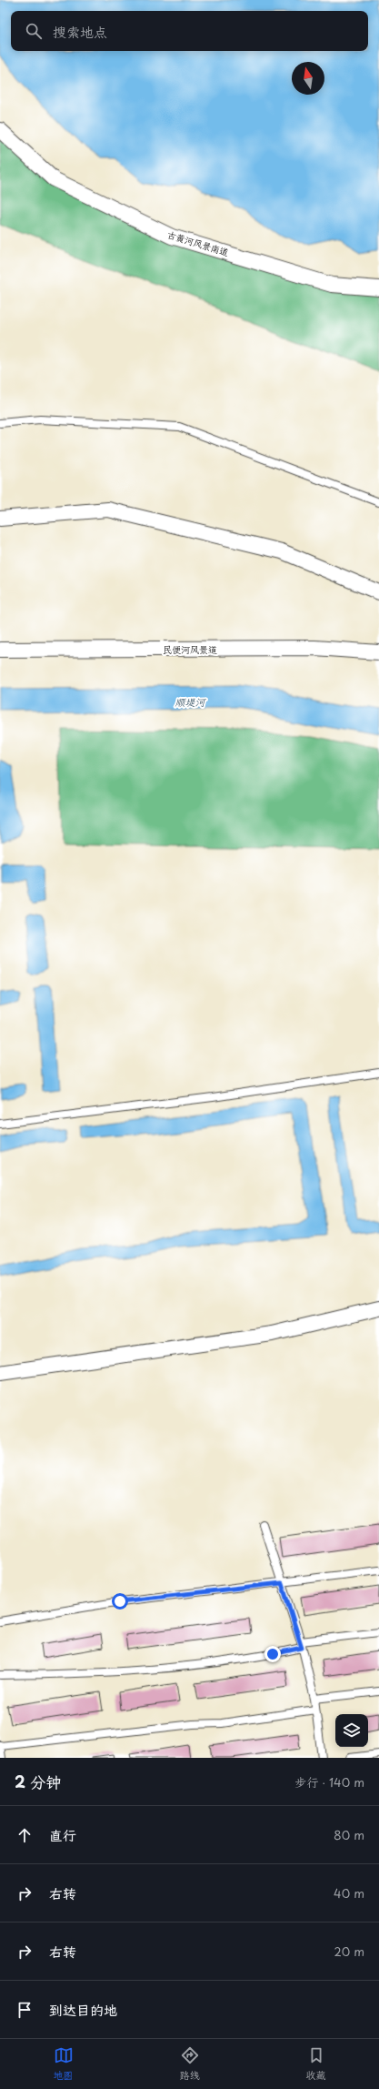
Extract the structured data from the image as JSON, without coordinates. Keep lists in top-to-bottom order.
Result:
{
  "streets": {
    "street": ["古黄河风景南道", "民便河风景道"]
  },
  "water": ["顺堤河"],
  "north": "top",
  "page": {
    "search": "搜索地点",
    "heading": ["2 分钟", "步行 · 140 m"],
    "list": [
      ["直行", "80 m"],
      ["右转", "40 m"],
      ["右转", "20 m"],
      "到达目的地"
    ],
    "nav": ["地图", "路线", "收藏"]
  }
}
